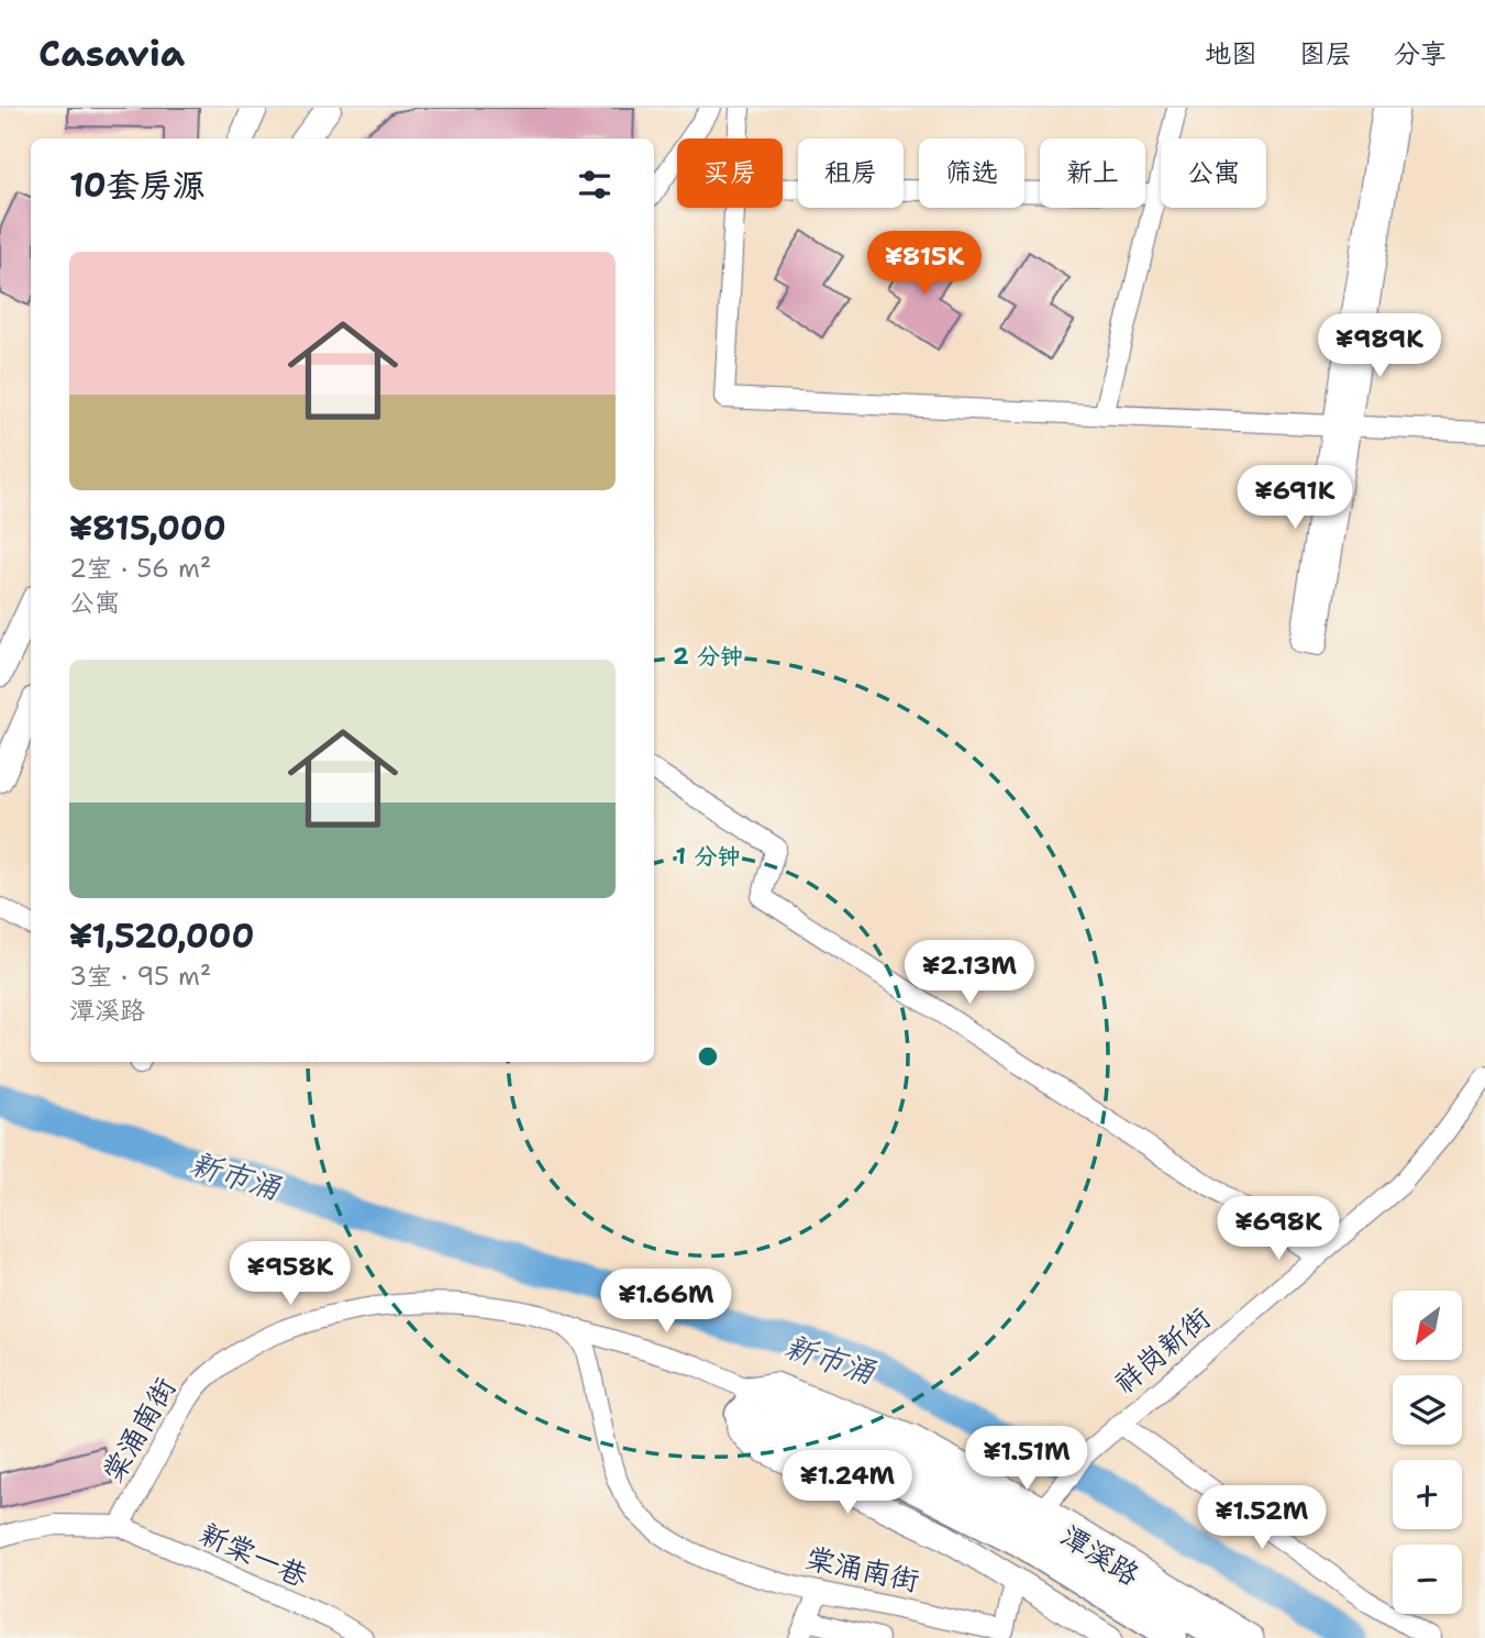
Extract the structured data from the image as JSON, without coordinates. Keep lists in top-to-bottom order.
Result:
{
  "streets": {
    "main road": ["潭溪路"],
    "street": ["祥岗新街", "棠涌南街", "新棠一巷"]
  },
  "crossings": [
    ["棠涌南街", "新棠一巷"],
    ["棠涌南街", "潭溪路"]
  ],
  "water": ["新市涌"],
  "north": "bottom left",
  "page": {
    "header": "Casavia",
    "nav": ["地图", "图层", "分享"],
    "chip": [
      "买房",
      "租房",
      "筛选",
      "新上",
      "公寓"
    ],
    "heading": "10套房源",
    "price": [
      "¥815K",
      "¥989K",
      "¥691K",
      "¥2.13M",
      "¥698K",
      "¥958K",
      "¥1.66M",
      "¥1.51M",
      "¥1.24M",
      "¥1.52M"
    ],
    "list": [
      {
        "name": "¥815,000",
        "note": "2室 · 56 m² · 公寓"
      },
      {
        "name": "¥1,520,000",
        "note": "3室 · 95 m² · 潭溪路"
      }
    ],
    "map_buttons": ["+", "−"]
  },
  "rings": ["2 分钟", "1 分钟"]
}
